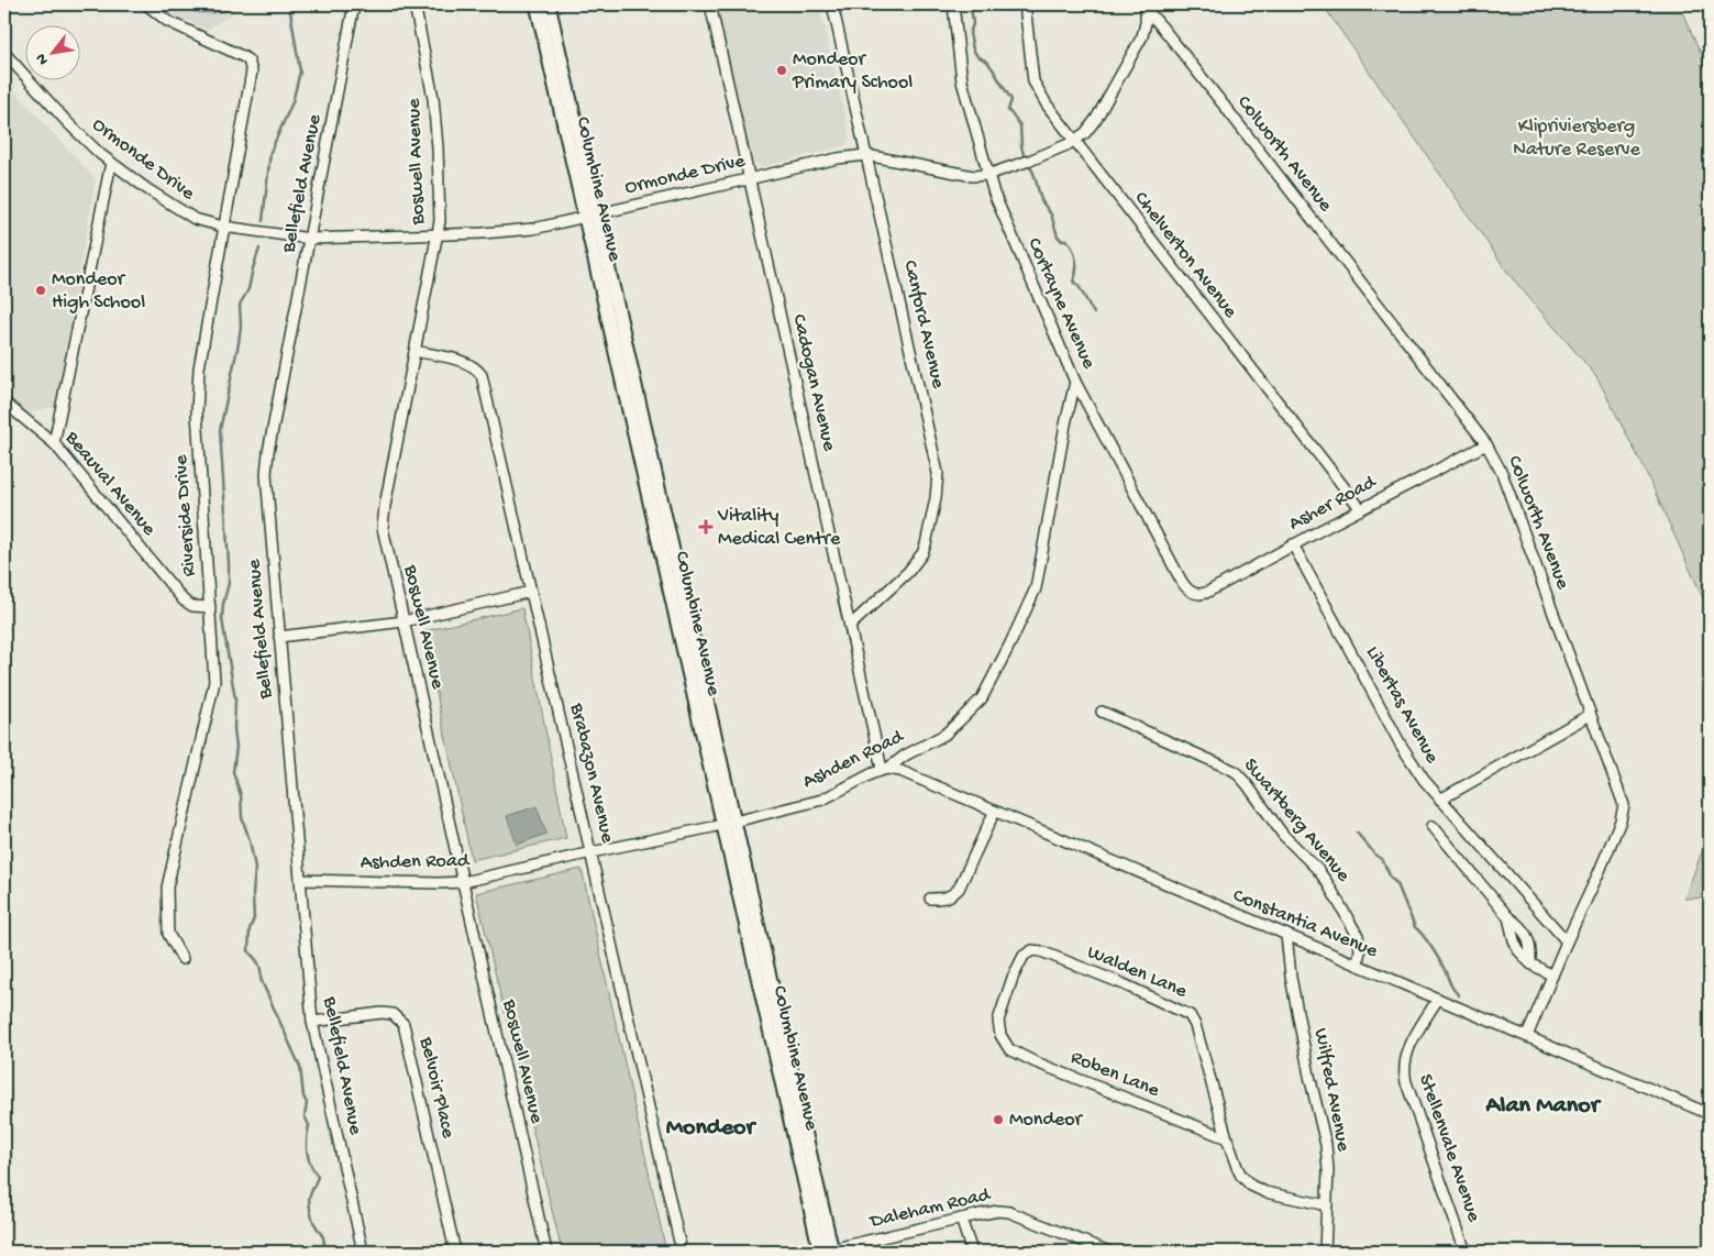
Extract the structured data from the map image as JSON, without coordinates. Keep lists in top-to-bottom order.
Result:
{
  "streets": {
    "main road": ["Columbine Avenue"],
    "street": [
      "Colworth Avenue",
      "Ormonde Drive",
      "Boswell Avenue",
      "Bellefield Avenue",
      "Chelverton Avenue",
      "Cortayne Avenue",
      "Canford Avenue",
      "Cadogan Avenue",
      "Beauval Avenue",
      "Asher Road",
      "Riverside Drive",
      "Libertas Avenue",
      "Ashden Road",
      "Brabazon Avenue",
      "Swartberg Avenue",
      "Constantia Avenue",
      "Walden Lane",
      "Roben Lane",
      "Belvoir Place",
      "Wilfred Avenue",
      "Stellenvale Avenue",
      "Daleham Road"
    ]
  },
  "crossings": [
    ["Colworth Avenue", "Ormonde Drive"],
    ["Colworth Avenue", "Asher Road"],
    ["Colworth Avenue", "Libertas Avenue"],
    ["Colworth Avenue", "Constantia Avenue"],
    ["Ormonde Drive", "Boswell Avenue"],
    ["Ormonde Drive", "Bellefield Avenue"],
    ["Ormonde Drive", "Columbine Avenue"],
    ["Ormonde Drive", "Chelverton Avenue"],
    ["Ormonde Drive", "Cortayne Avenue"],
    ["Ormonde Drive", "Canford Avenue"],
    ["Ormonde Drive", "Cadogan Avenue"],
    ["Ormonde Drive", "Riverside Drive"],
    ["Boswell Avenue", "Ashden Road"],
    ["Boswell Avenue", "Brabazon Avenue"],
    ["Bellefield Avenue", "Ashden Road"],
    ["Bellefield Avenue", "Belvoir Place"],
    ["Columbine Avenue", "Ashden Road"],
    ["Columbine Avenue", "Daleham Road"],
    ["Chelverton Avenue", "Asher Road"],
    ["Cortayne Avenue", "Asher Road"],
    ["Cortayne Avenue", "Ashden Road"],
    ["Canford Avenue", "Cadogan Avenue"],
    ["Cadogan Avenue", "Ashden Road"],
    ["Cadogan Avenue", "Constantia Avenue"],
    ["Beauval Avenue", "Riverside Drive"],
    ["Asher Road", "Libertas Avenue"],
    ["Ashden Road", "Brabazon Avenue"],
    ["Ashden Road", "Constantia Avenue"],
    ["Swartberg Avenue", "Constantia Avenue"],
    ["Constantia Avenue", "Wilfred Avenue"],
    ["Constantia Avenue", "Stellenvale Avenue"],
    ["Walden Lane", "Roben Lane"],
    ["Walden Lane", "Wilfred Avenue"]
  ],
  "districts": ["Alan Manor", "Mondeor"],
  "parks": ["Klipriviersberg Nature Reserve"],
  "places": {
    "other": ["Mondeor Primary School", "Mondeor High School", "Mondeor"],
    "health": ["Vitality Medical Centre"]
  },
  "north": "bottom left"
}
